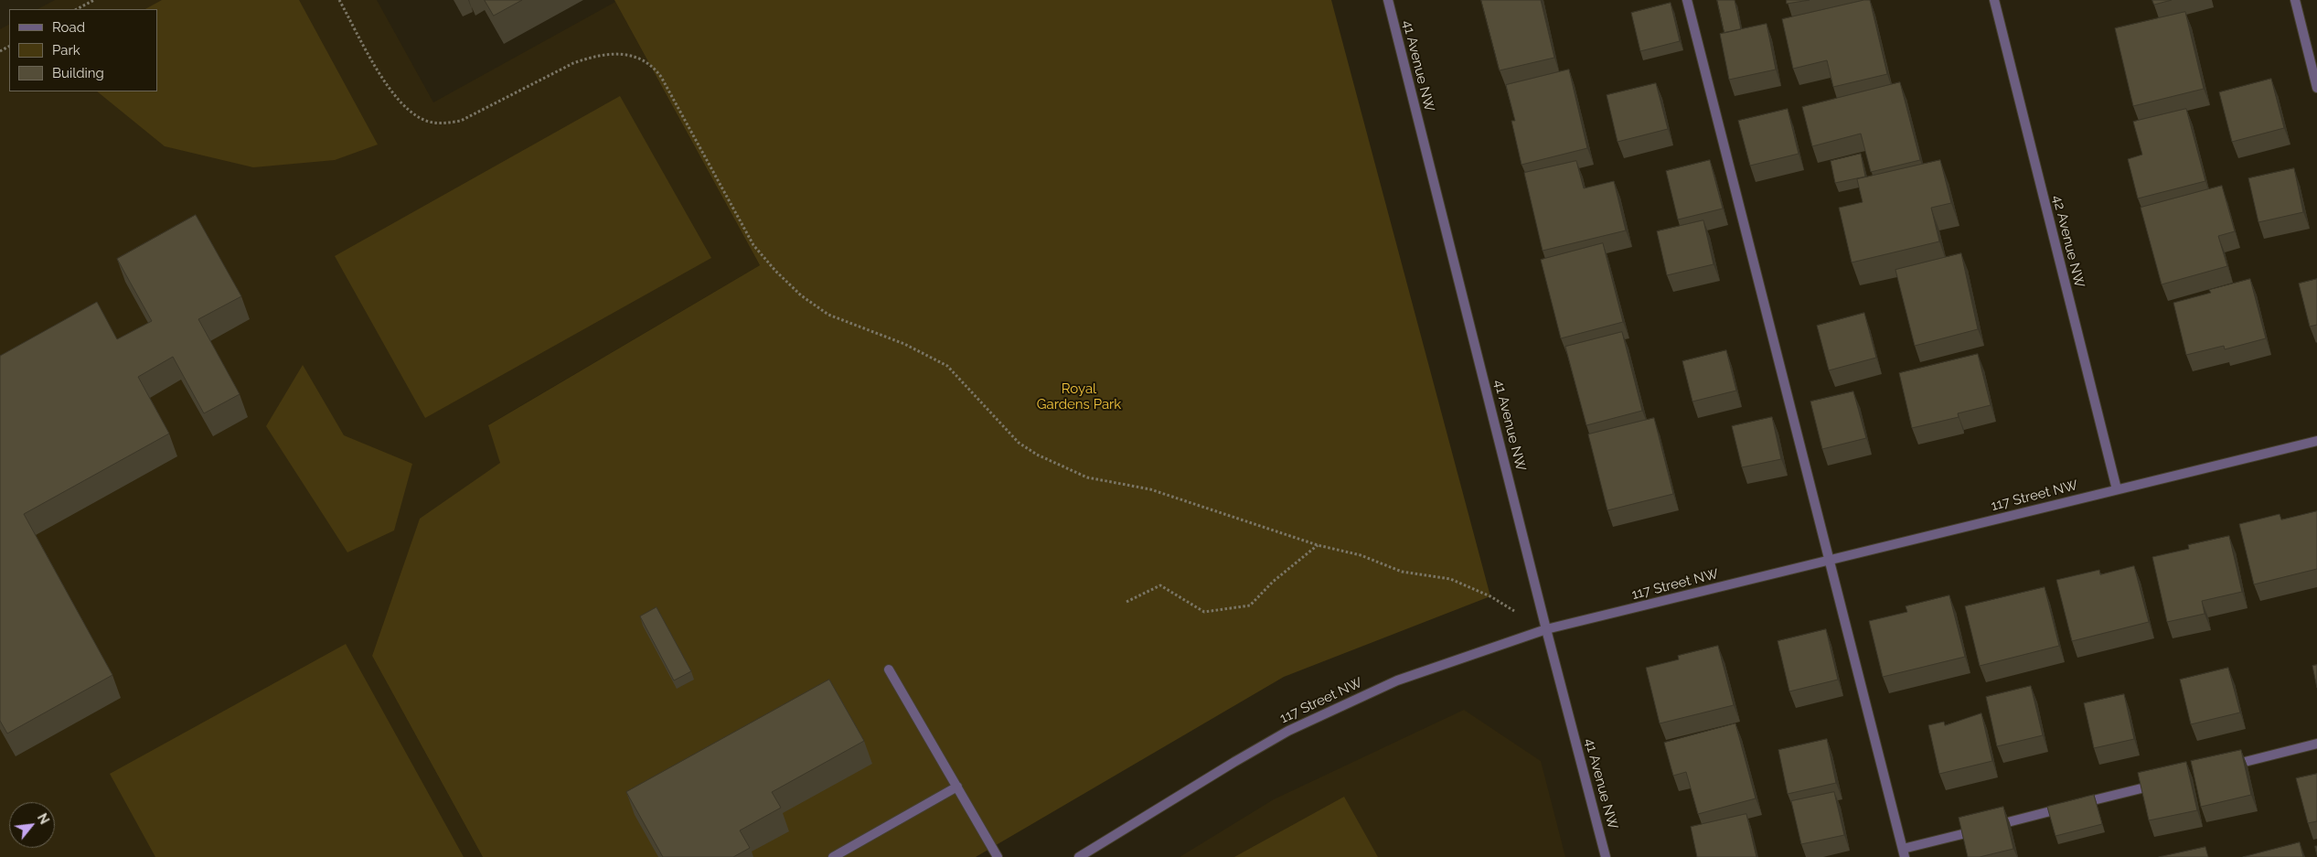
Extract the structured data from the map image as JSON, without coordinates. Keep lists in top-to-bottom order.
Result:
{
  "streets": {
    "street": ["41 Avenue NW", "42 Avenue NW", "117 Street NW"]
  },
  "crossings": [
    ["41 Avenue NW", "117 Street NW"],
    ["42 Avenue NW", "117 Street NW"]
  ],
  "parks": ["Royal Gardens Park"],
  "legend": ["Road", "Park", "Building"],
  "north": "top right"
}
